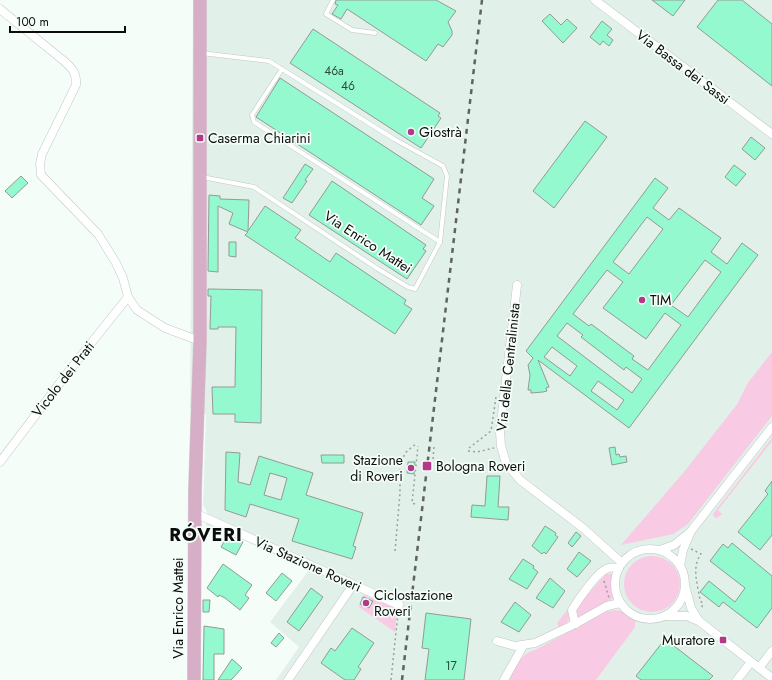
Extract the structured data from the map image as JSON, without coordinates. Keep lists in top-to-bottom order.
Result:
{
  "streets": {
    "main road": ["Via Enrico Mattei"],
    "street": [
      "Via Bassa dei Sassi",
      "Via della Centralinista",
      "Vicolo dei Prati",
      "Via Stazione Roveri"
    ]
  },
  "crossings": [
    ["Via Enrico Mattei", "Via Stazione Roveri"]
  ],
  "districts": ["RÓVERI"],
  "places": {
    "other": [
      "Giostrà",
      "TIM",
      "Stazione di Roveri",
      "Ciclostazione Roveri"
    ],
    "transit": ["Caserma Chiarini", "Bologna Roveri", "Muratore"]
  },
  "house_numbers": ["46a", "46", "17"],
  "scale_bar": "100 m"
}
